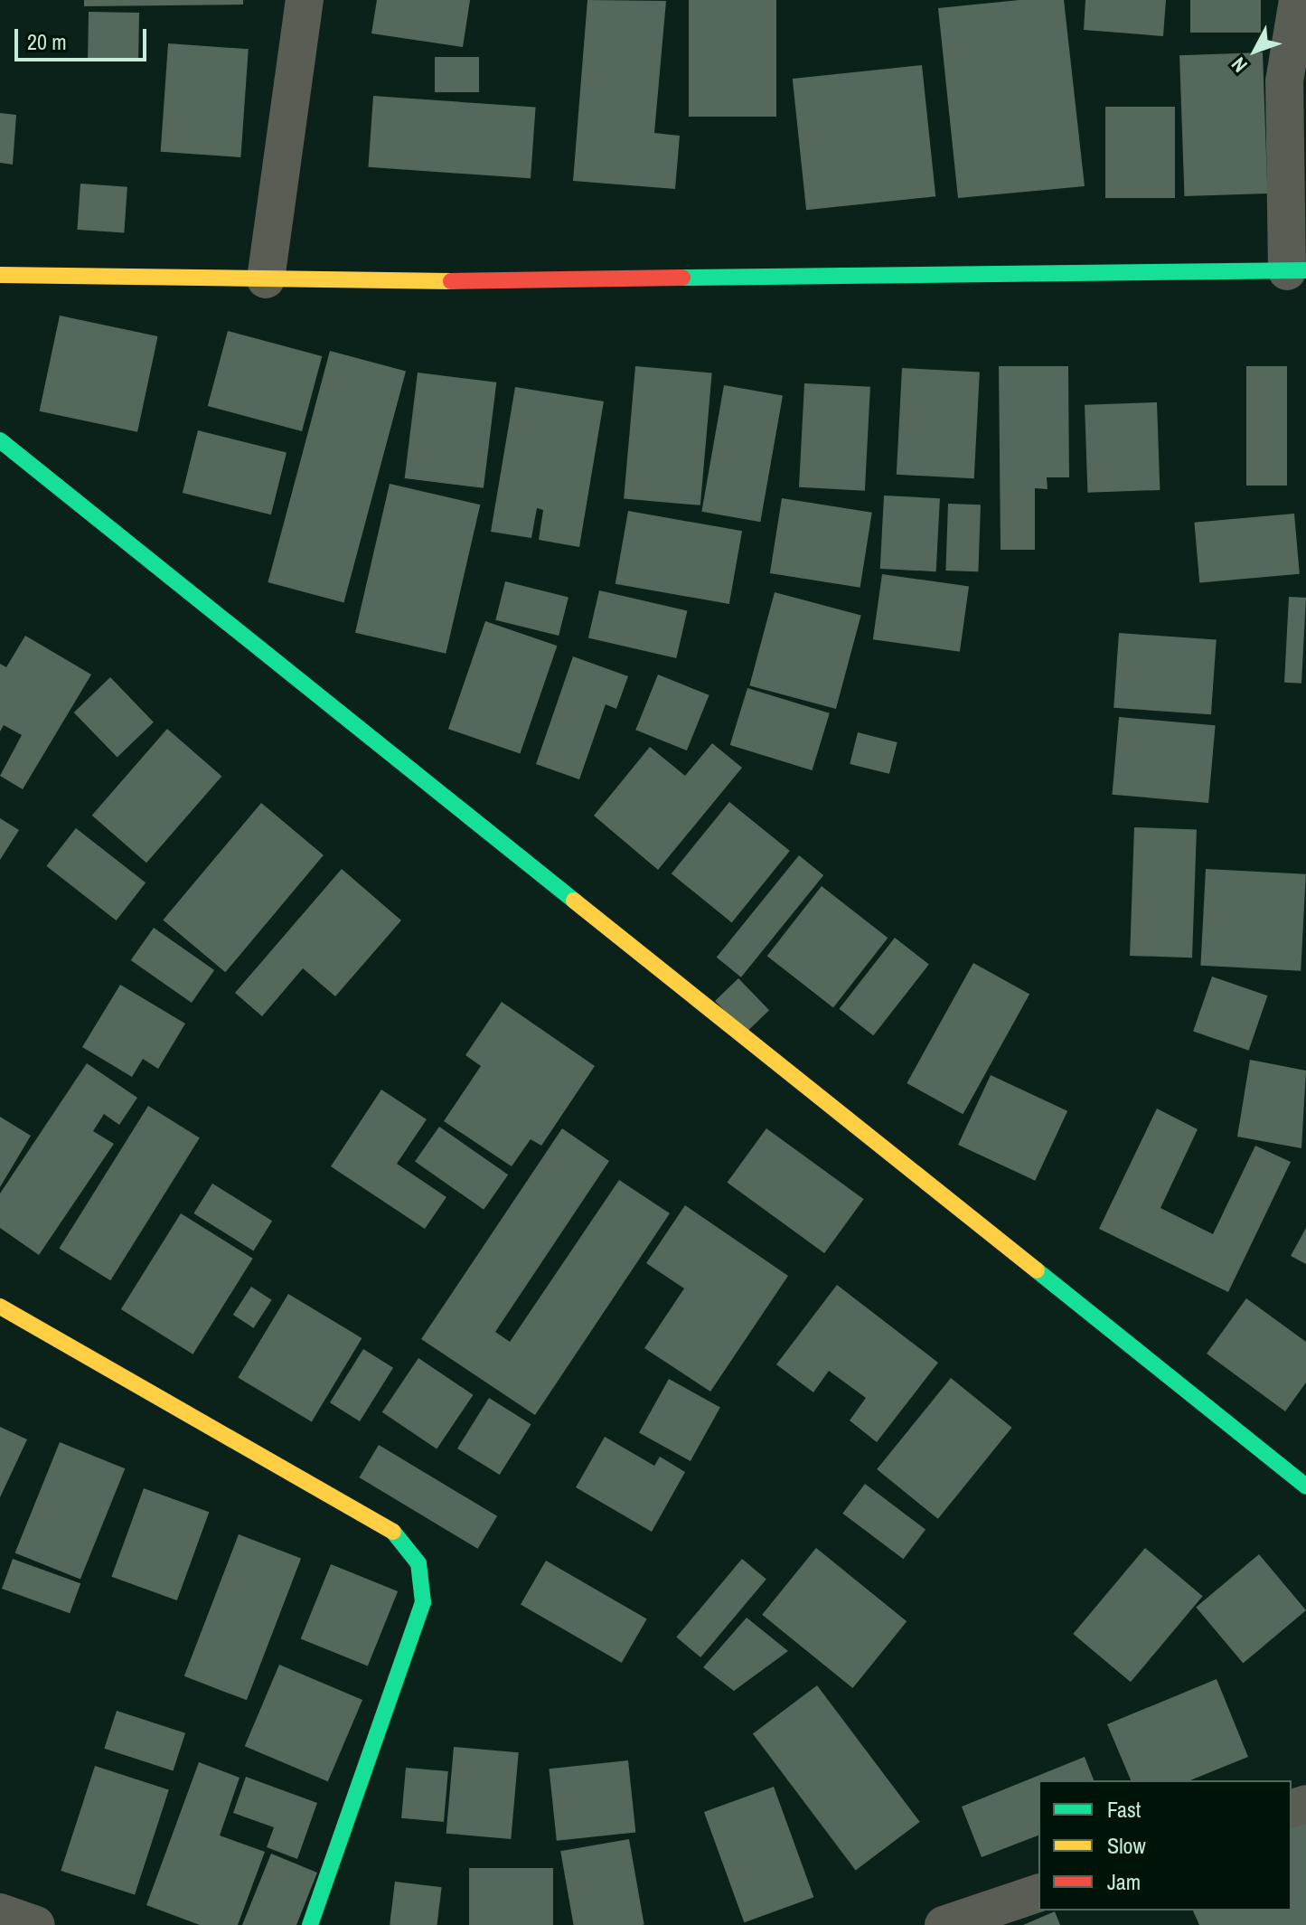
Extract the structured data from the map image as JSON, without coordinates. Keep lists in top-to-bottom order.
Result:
{
  "legend": ["Fast", "Slow", "Jam"],
  "scale_bar": "20 m",
  "north": "bottom left"
}
